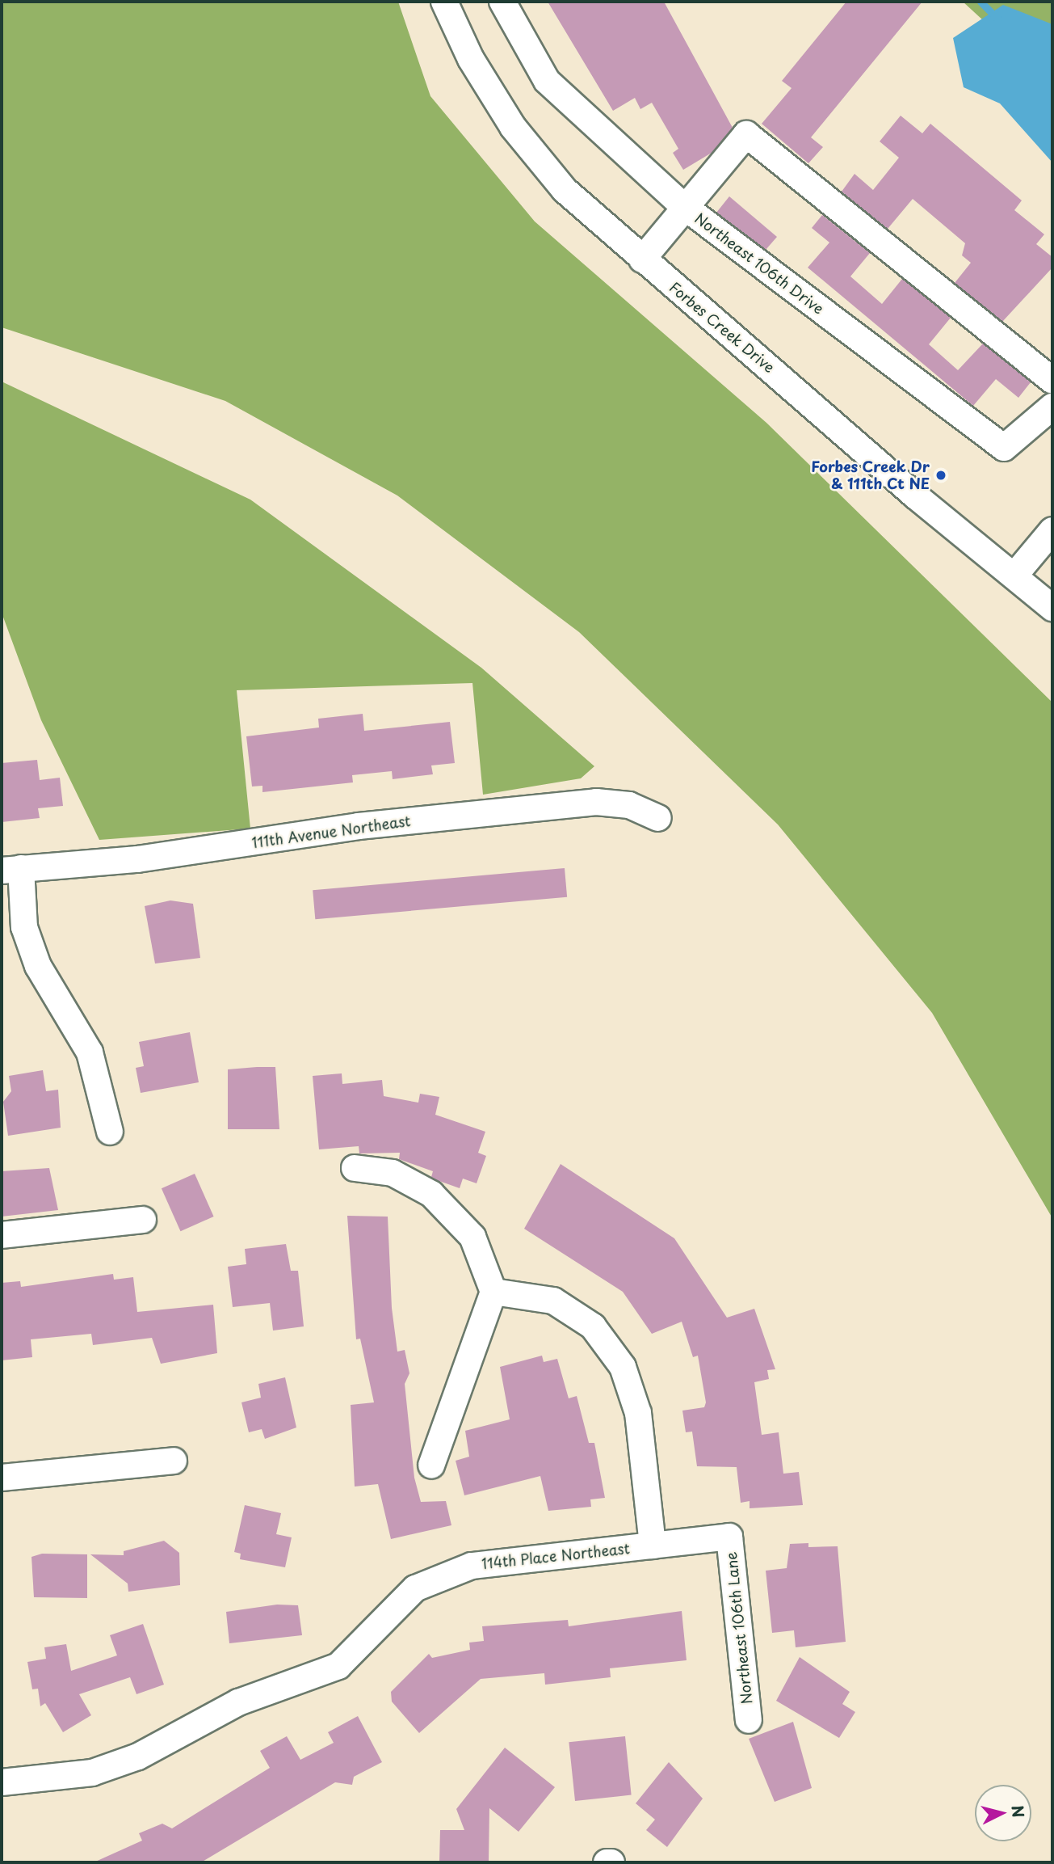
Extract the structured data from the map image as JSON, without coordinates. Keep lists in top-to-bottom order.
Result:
{
  "streets": {
    "street": [
      "Northeast 106th Drive",
      "Forbes Creek Drive",
      "111th Avenue Northeast",
      "114th Place Northeast",
      "Northeast 106th Lane"
    ]
  },
  "crossings": [
    ["114th Place Northeast", "Northeast 106th Lane"]
  ],
  "places": ["Forbes Creek Dr & 111th Ct NE"],
  "north": "right"
}
